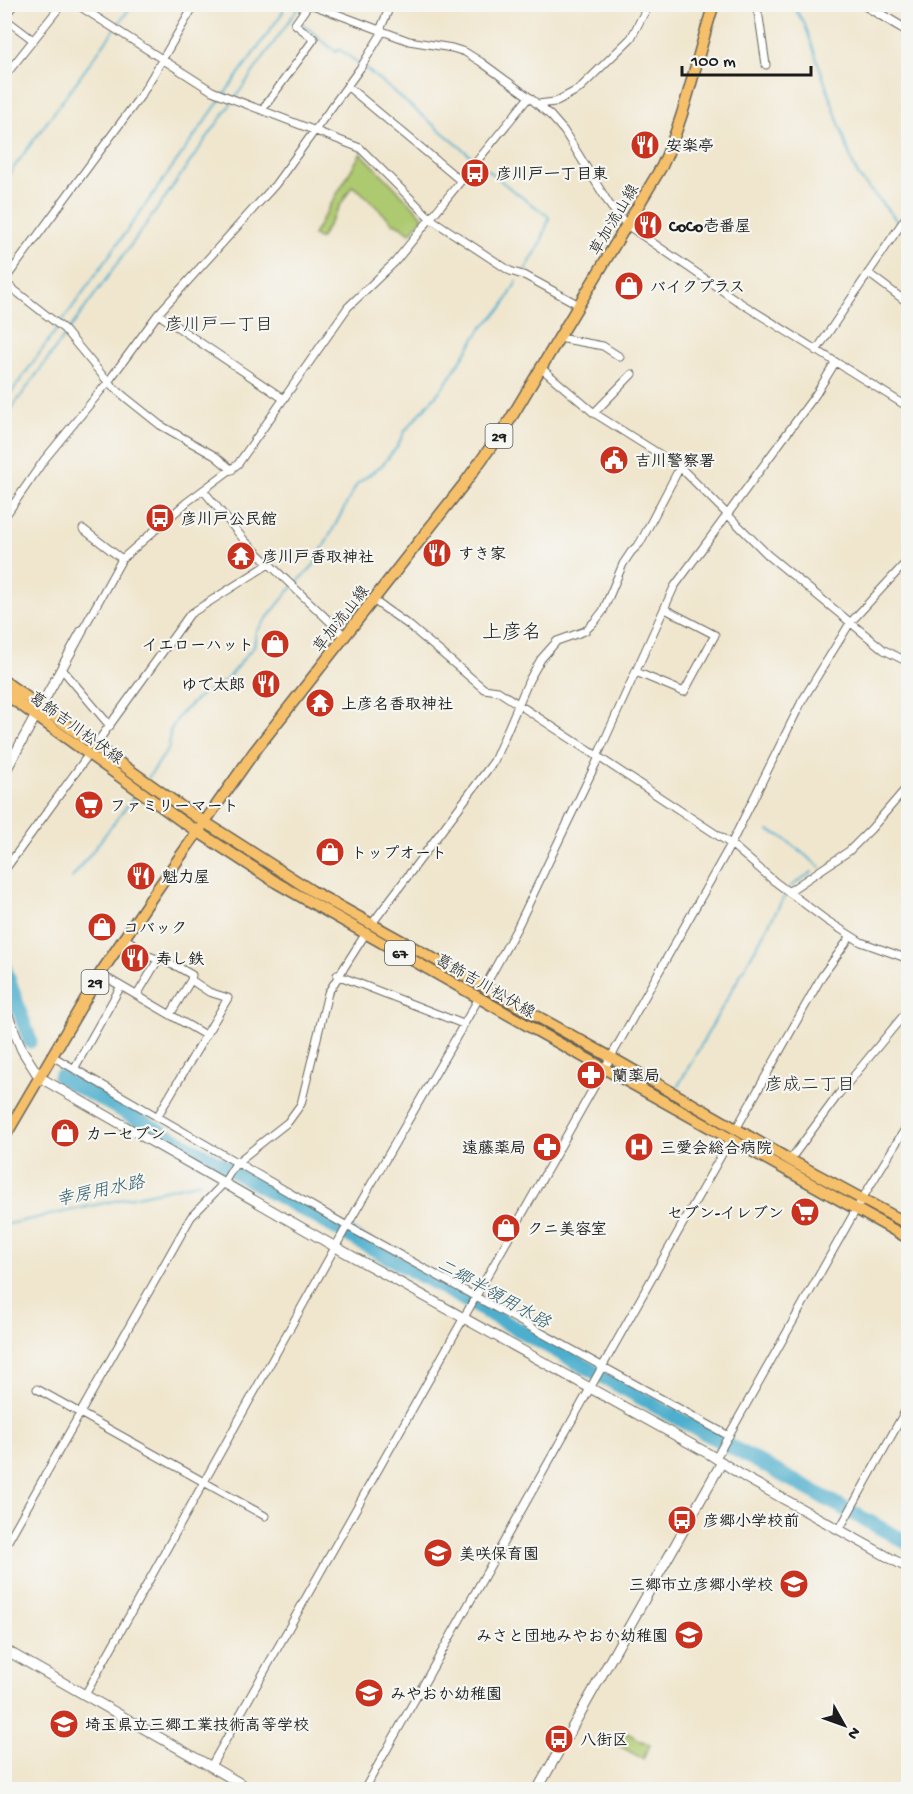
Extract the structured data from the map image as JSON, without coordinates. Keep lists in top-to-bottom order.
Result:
{
  "streets": {
    "main road": [
      "草加流山線",
      "29",
      "葛飾吉川松伏線",
      "67"
    ]
  },
  "crossings": [
    ["草加流山線", "葛飾吉川松伏線"]
  ],
  "districts": ["彦川戸一丁目", "上彦名", "彦成二丁目"],
  "water": ["幸房用水路", "二郷半領用水路"],
  "places": {
    "restaurant": [
      "安楽亭",
      "CoCo壱番屋",
      "すき家",
      "ゆで太郎",
      "魁力屋",
      "寿し鉄"
    ],
    "bus stop": [
      "彦川戸一丁目東",
      "彦川戸公民館",
      "彦郷小学校前",
      "八街区"
    ],
    "shop": [
      "バイクプラス",
      "イエローハット",
      "トップオート",
      "コバック",
      "カーセブン",
      "クニ美容室"
    ],
    "public building": ["吉川警察署"],
    "temple": ["彦川戸香取神社", "上彦名香取神社"],
    "supermarket": ["ファミリーマート", "セブン-イレブン"],
    "pharmacy": ["蘭薬局", "遠藤薬局"],
    "hospital": ["三愛会総合病院"],
    "school or university": [
      "美咲保育園",
      "三郷市立彦郷小学校",
      "みさと団地みやおか幼稚園",
      "みやおか幼稚園",
      "埼玉県立三郷工業技術高等学校"
    ]
  },
  "scale_bar": "100 m",
  "north": "bottom right"
}
